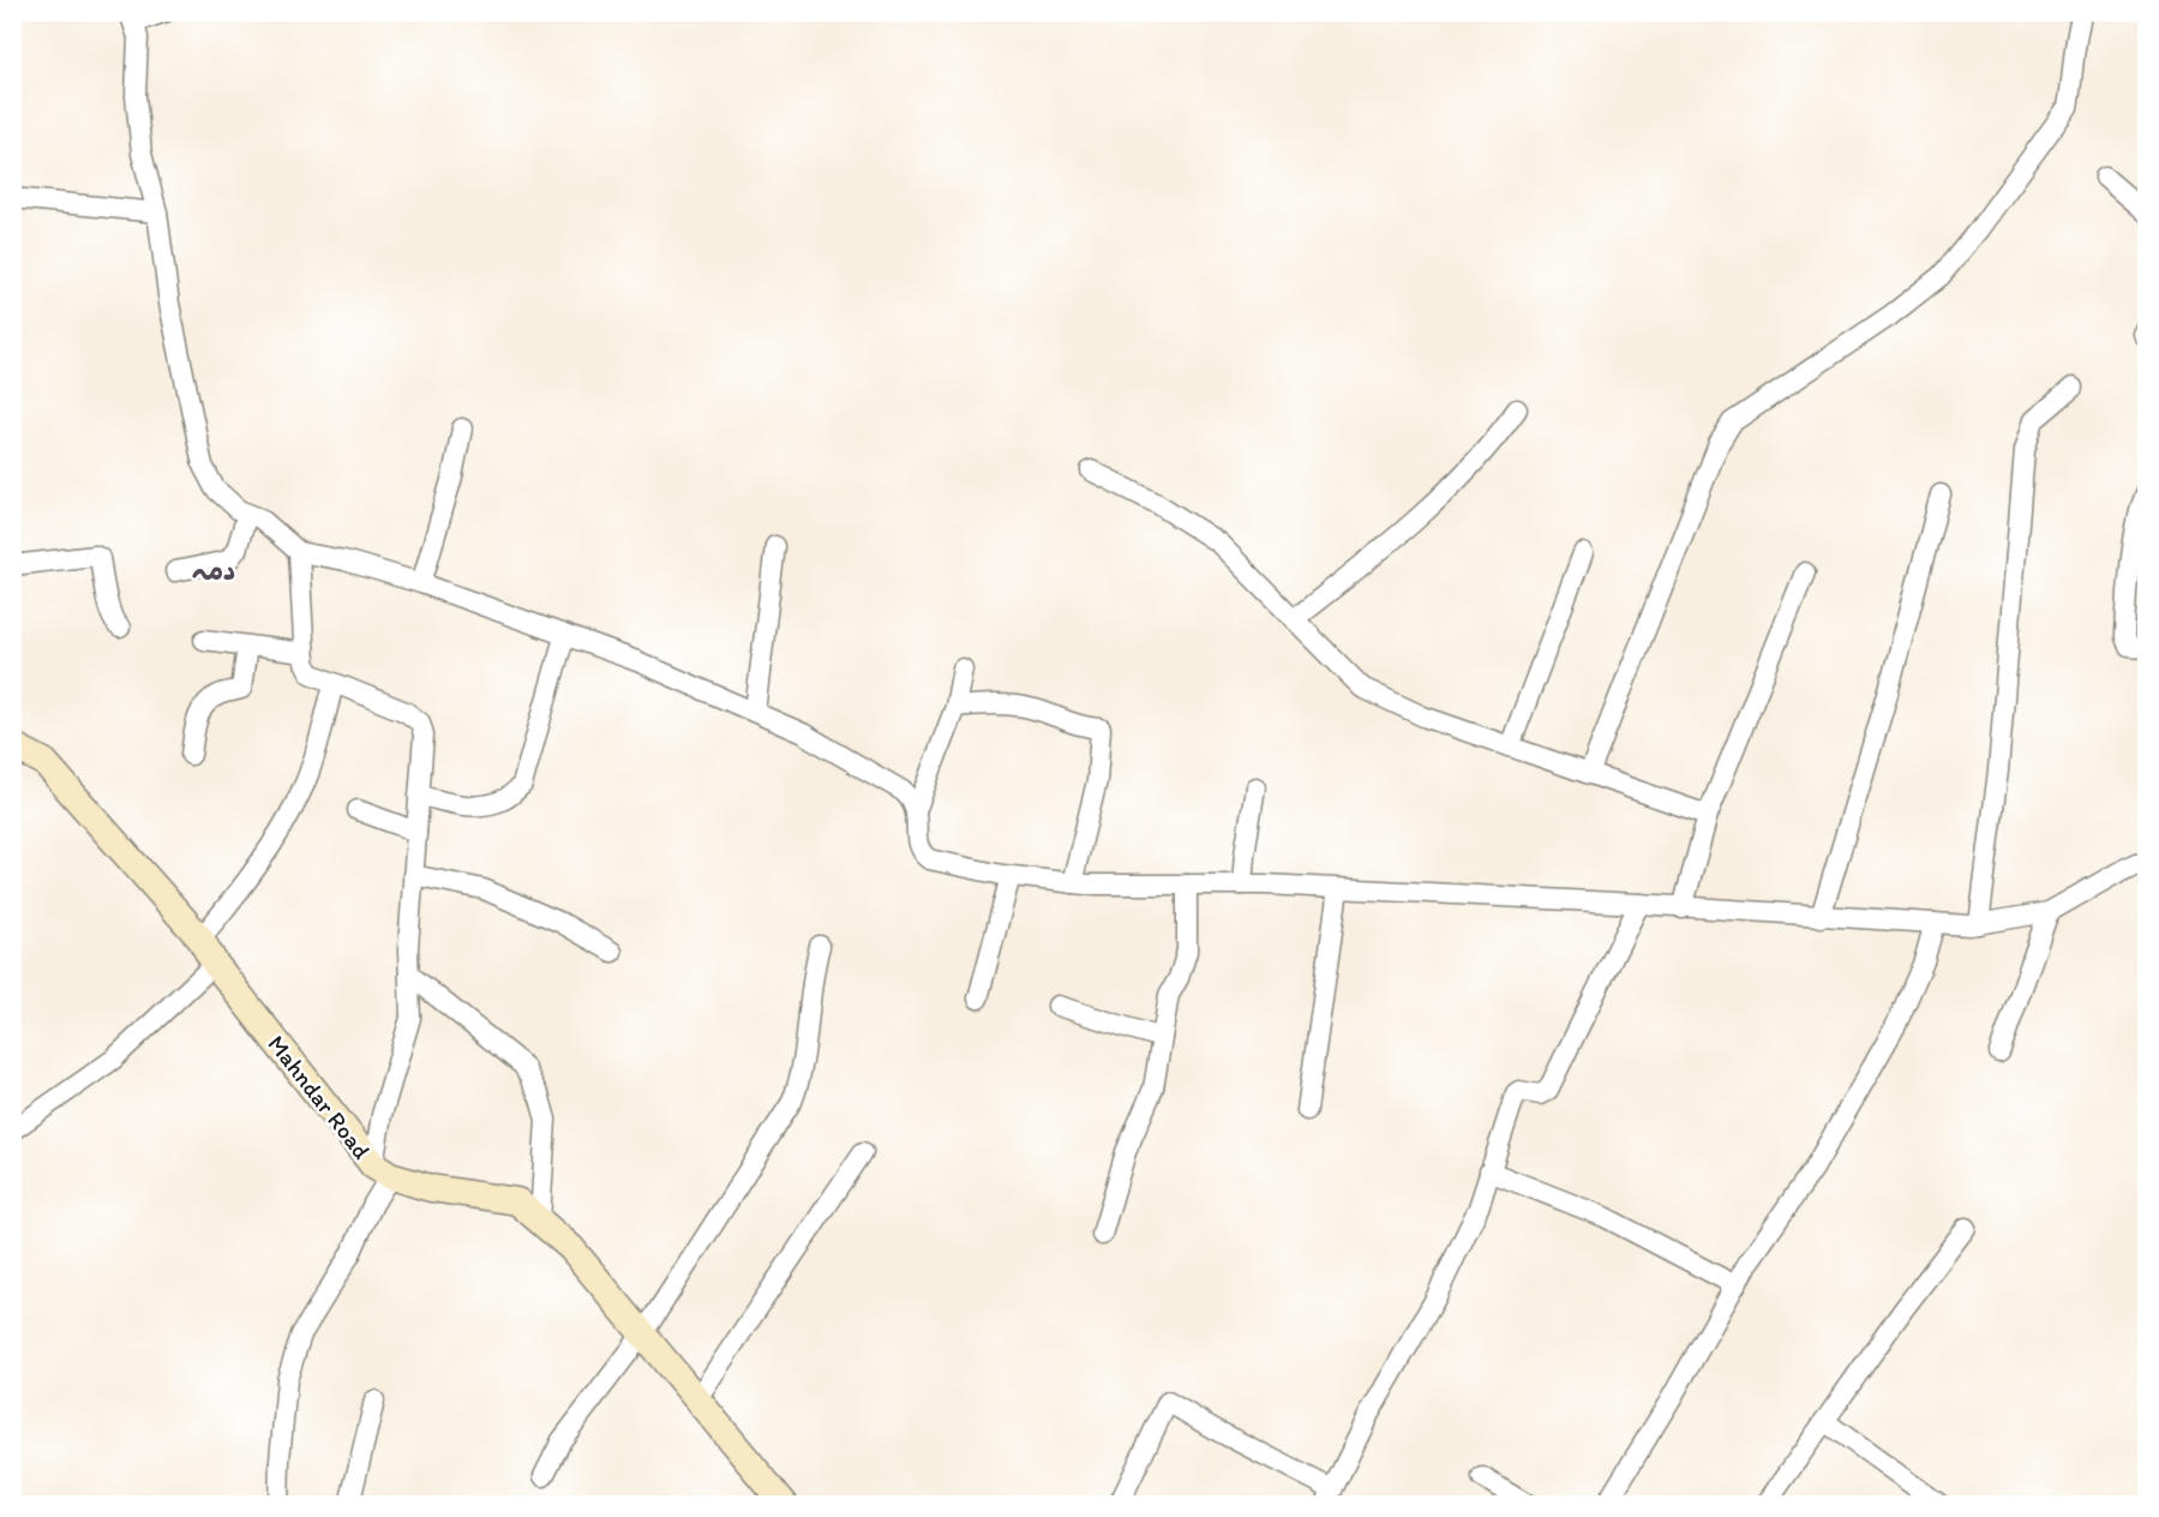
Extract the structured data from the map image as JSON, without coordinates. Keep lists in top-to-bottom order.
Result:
{
  "streets": {
    "street": ["Mahndar Road"]
  },
  "districts": ["دمہ"]
}
